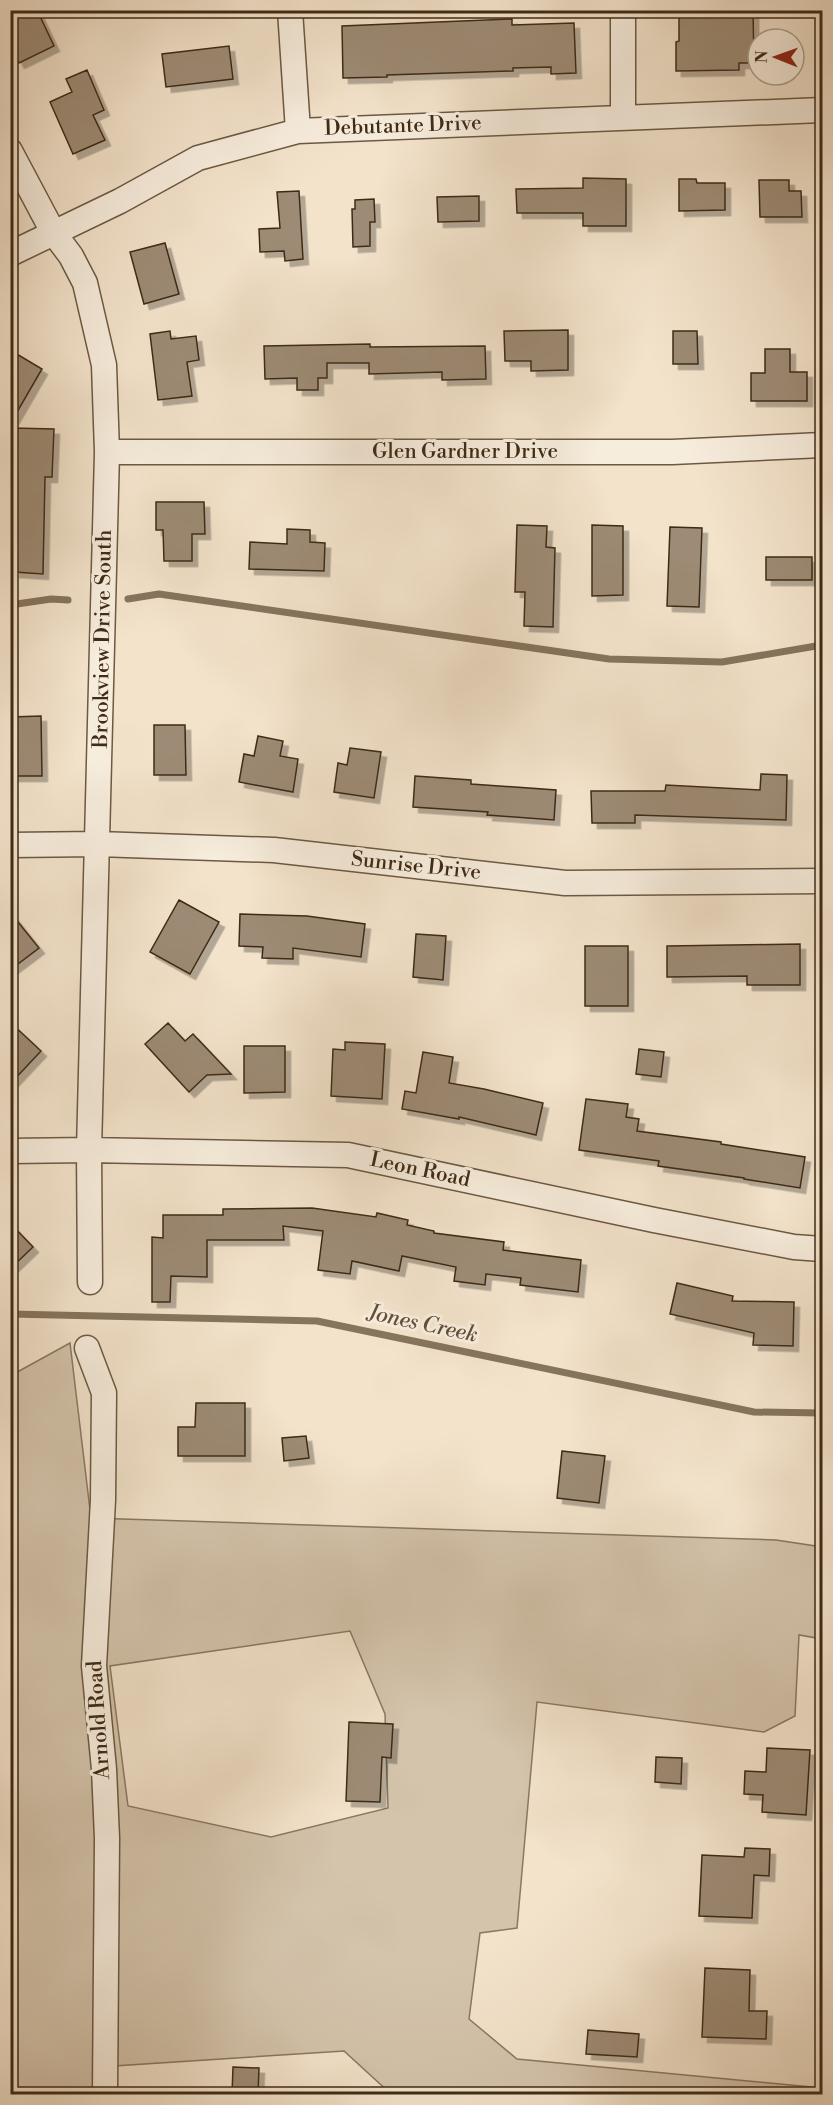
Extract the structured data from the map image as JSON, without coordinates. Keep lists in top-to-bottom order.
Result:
{
  "streets": {
    "street": [
      "Debutante Drive",
      "Glen Gardner Drive",
      "Brookview Drive South",
      "Sunrise Drive",
      "Leon Road",
      "Arnold Road"
    ]
  },
  "crossings": [
    ["Debutante Drive", "Brookview Drive South"],
    ["Glen Gardner Drive", "Brookview Drive South"],
    ["Brookview Drive South", "Sunrise Drive"],
    ["Brookview Drive South", "Leon Road"]
  ],
  "water": ["Jones Creek"],
  "north": "left"
}
